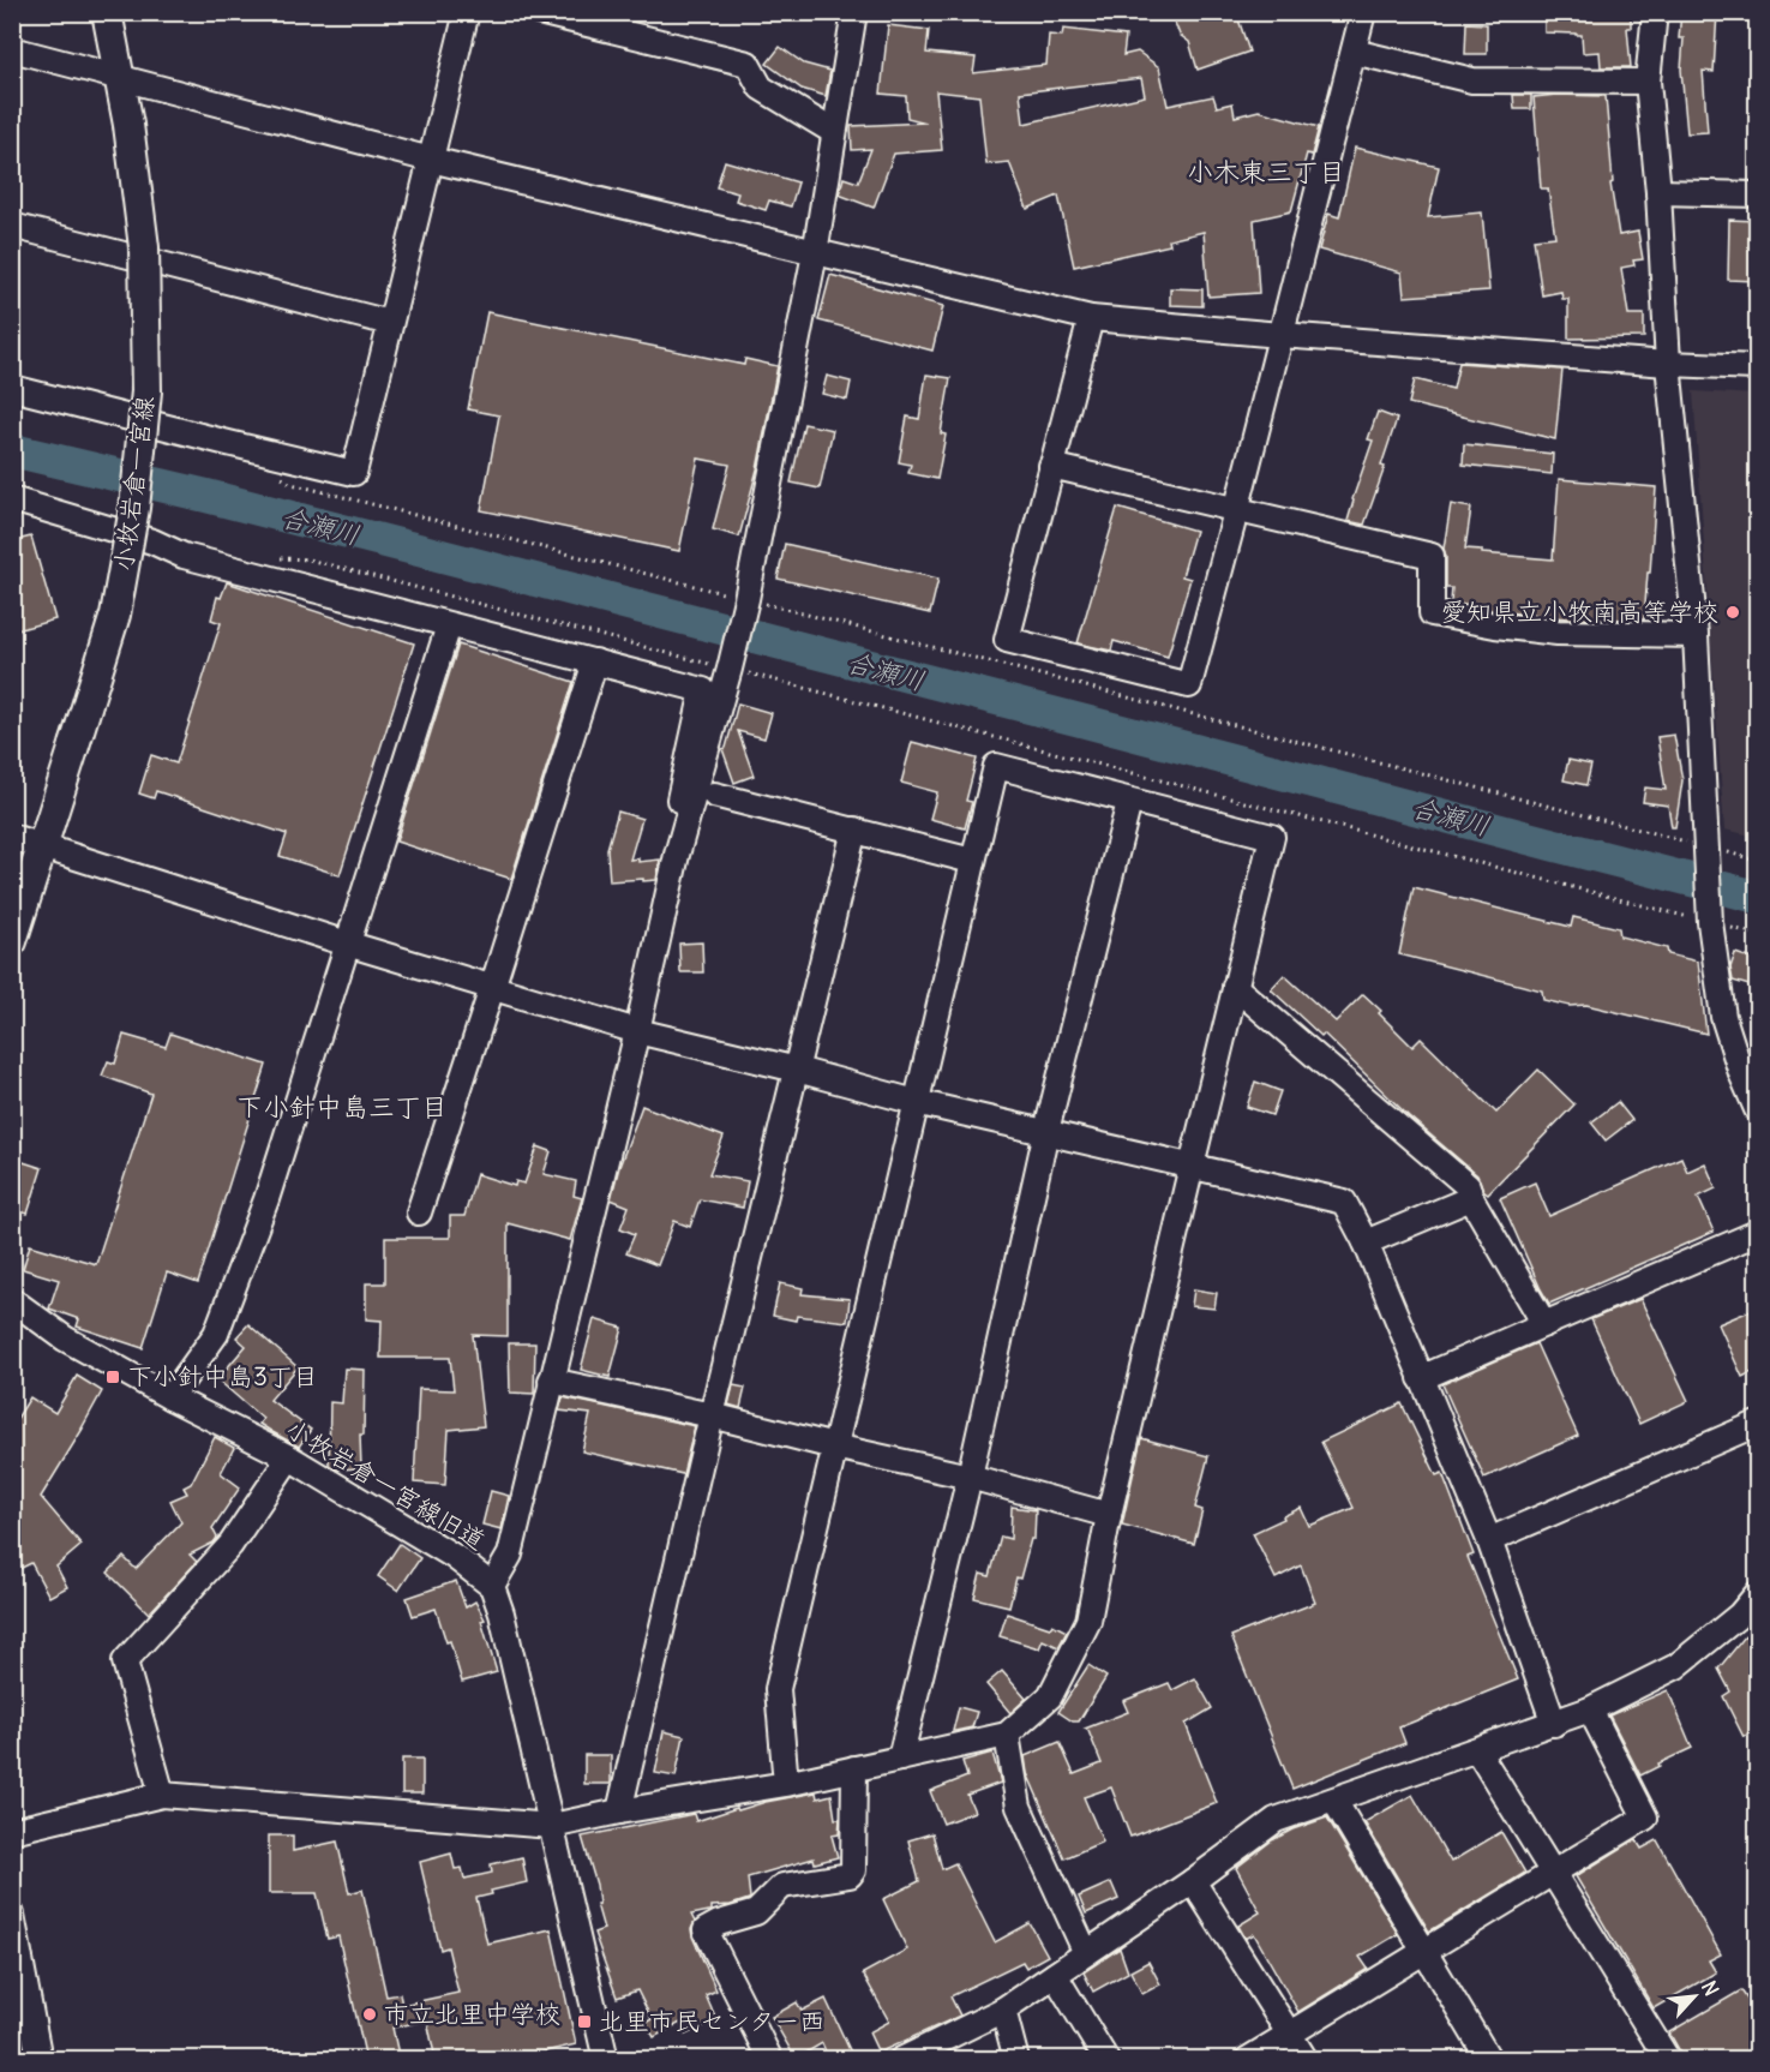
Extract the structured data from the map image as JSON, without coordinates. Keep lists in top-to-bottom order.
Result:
{
  "streets": {
    "main road": ["小牧岩倉一宮線"],
    "street": ["小牧岩倉一宮線旧道"]
  },
  "districts": ["小木東三丁目", "下小針中島三丁目"],
  "water": ["合瀬川"],
  "places": {
    "other": ["愛知県立小牧南高等学校", "市立北里中学校"],
    "transit": ["下小針中島3丁目", "北里市民センター西"]
  },
  "north": "top right"
}
